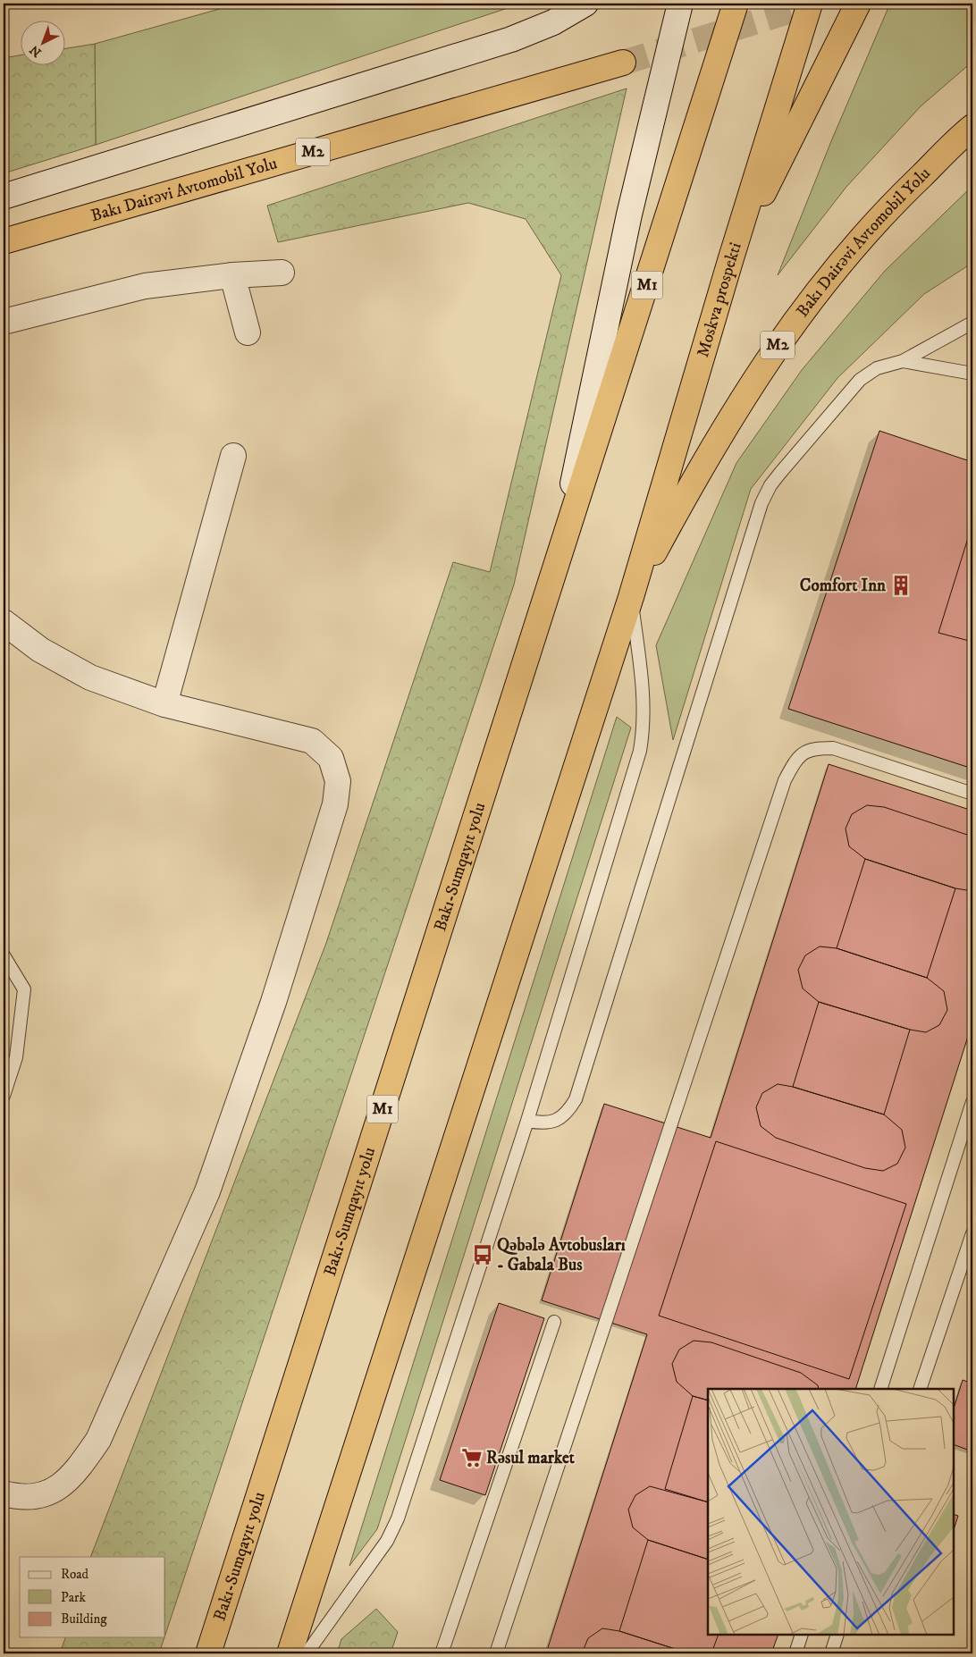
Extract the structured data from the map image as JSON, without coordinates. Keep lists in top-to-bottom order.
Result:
{
  "streets": {
    "highway": [
      "M2",
      "Bakı Dairəvi Avtomobil Yolu",
      "M1",
      "Moskva prospekti",
      "Bakı-Sumqayıt yolu"
    ]
  },
  "crossings": [
    ["Bakı Dairəvi Avtomobil Yolu", "Moskva prospekti"],
    ["M1", "Bakı-Sumqayıt yolu"]
  ],
  "places": {
    "building": ["Comfort Inn"],
    "bus stop": ["Qəbələ Avtobusları - Gabala Bus"],
    "supermarket": ["Rәsul market"]
  },
  "legend": ["Road", "Park", "Building"],
  "north": "bottom left"
}
